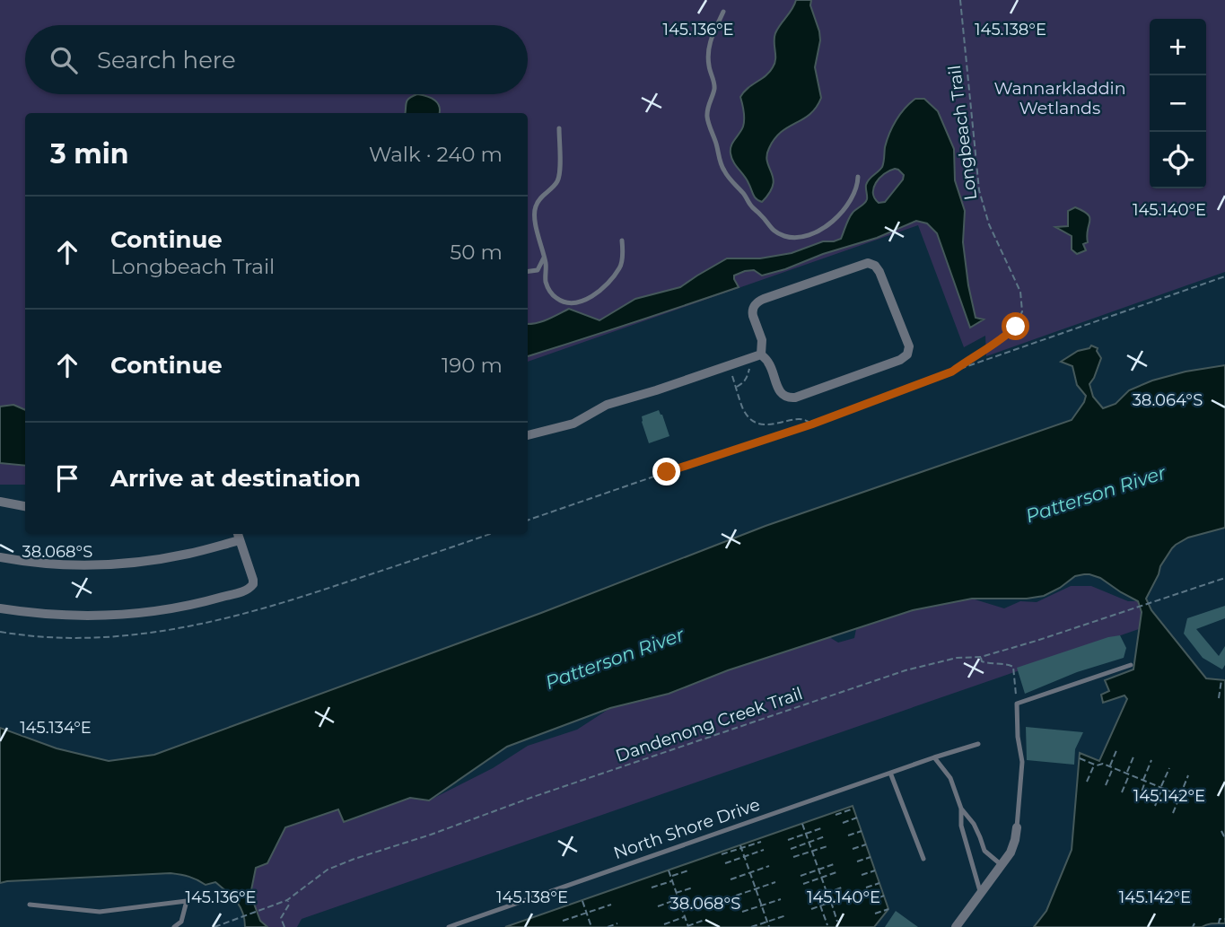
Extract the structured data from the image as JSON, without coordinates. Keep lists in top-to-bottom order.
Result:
{
  "streets": {
    "lane": ["North Shore Drive"],
    "path": ["Longbeach Trail", "Dandenong Creek Trail"]
  },
  "water": ["Patterson River"],
  "parks": ["Wannarkladdin Wetlands"],
  "page": {
    "map_buttons": ["+", "−"],
    "search": "Search here",
    "heading": ["3 min", "Walk · 240 m"],
    "list": [
      ["Continue", "Longbeach Trail", "50 m"],
      ["Continue", "190 m"],
      "Arrive at destination"
    ]
  },
  "coordinates": [
    "145.136°E",
    "145.138°E",
    "145.140°E",
    "38.064°S",
    "38.068°S",
    "145.134°E",
    "145.142°E"
  ]
}
